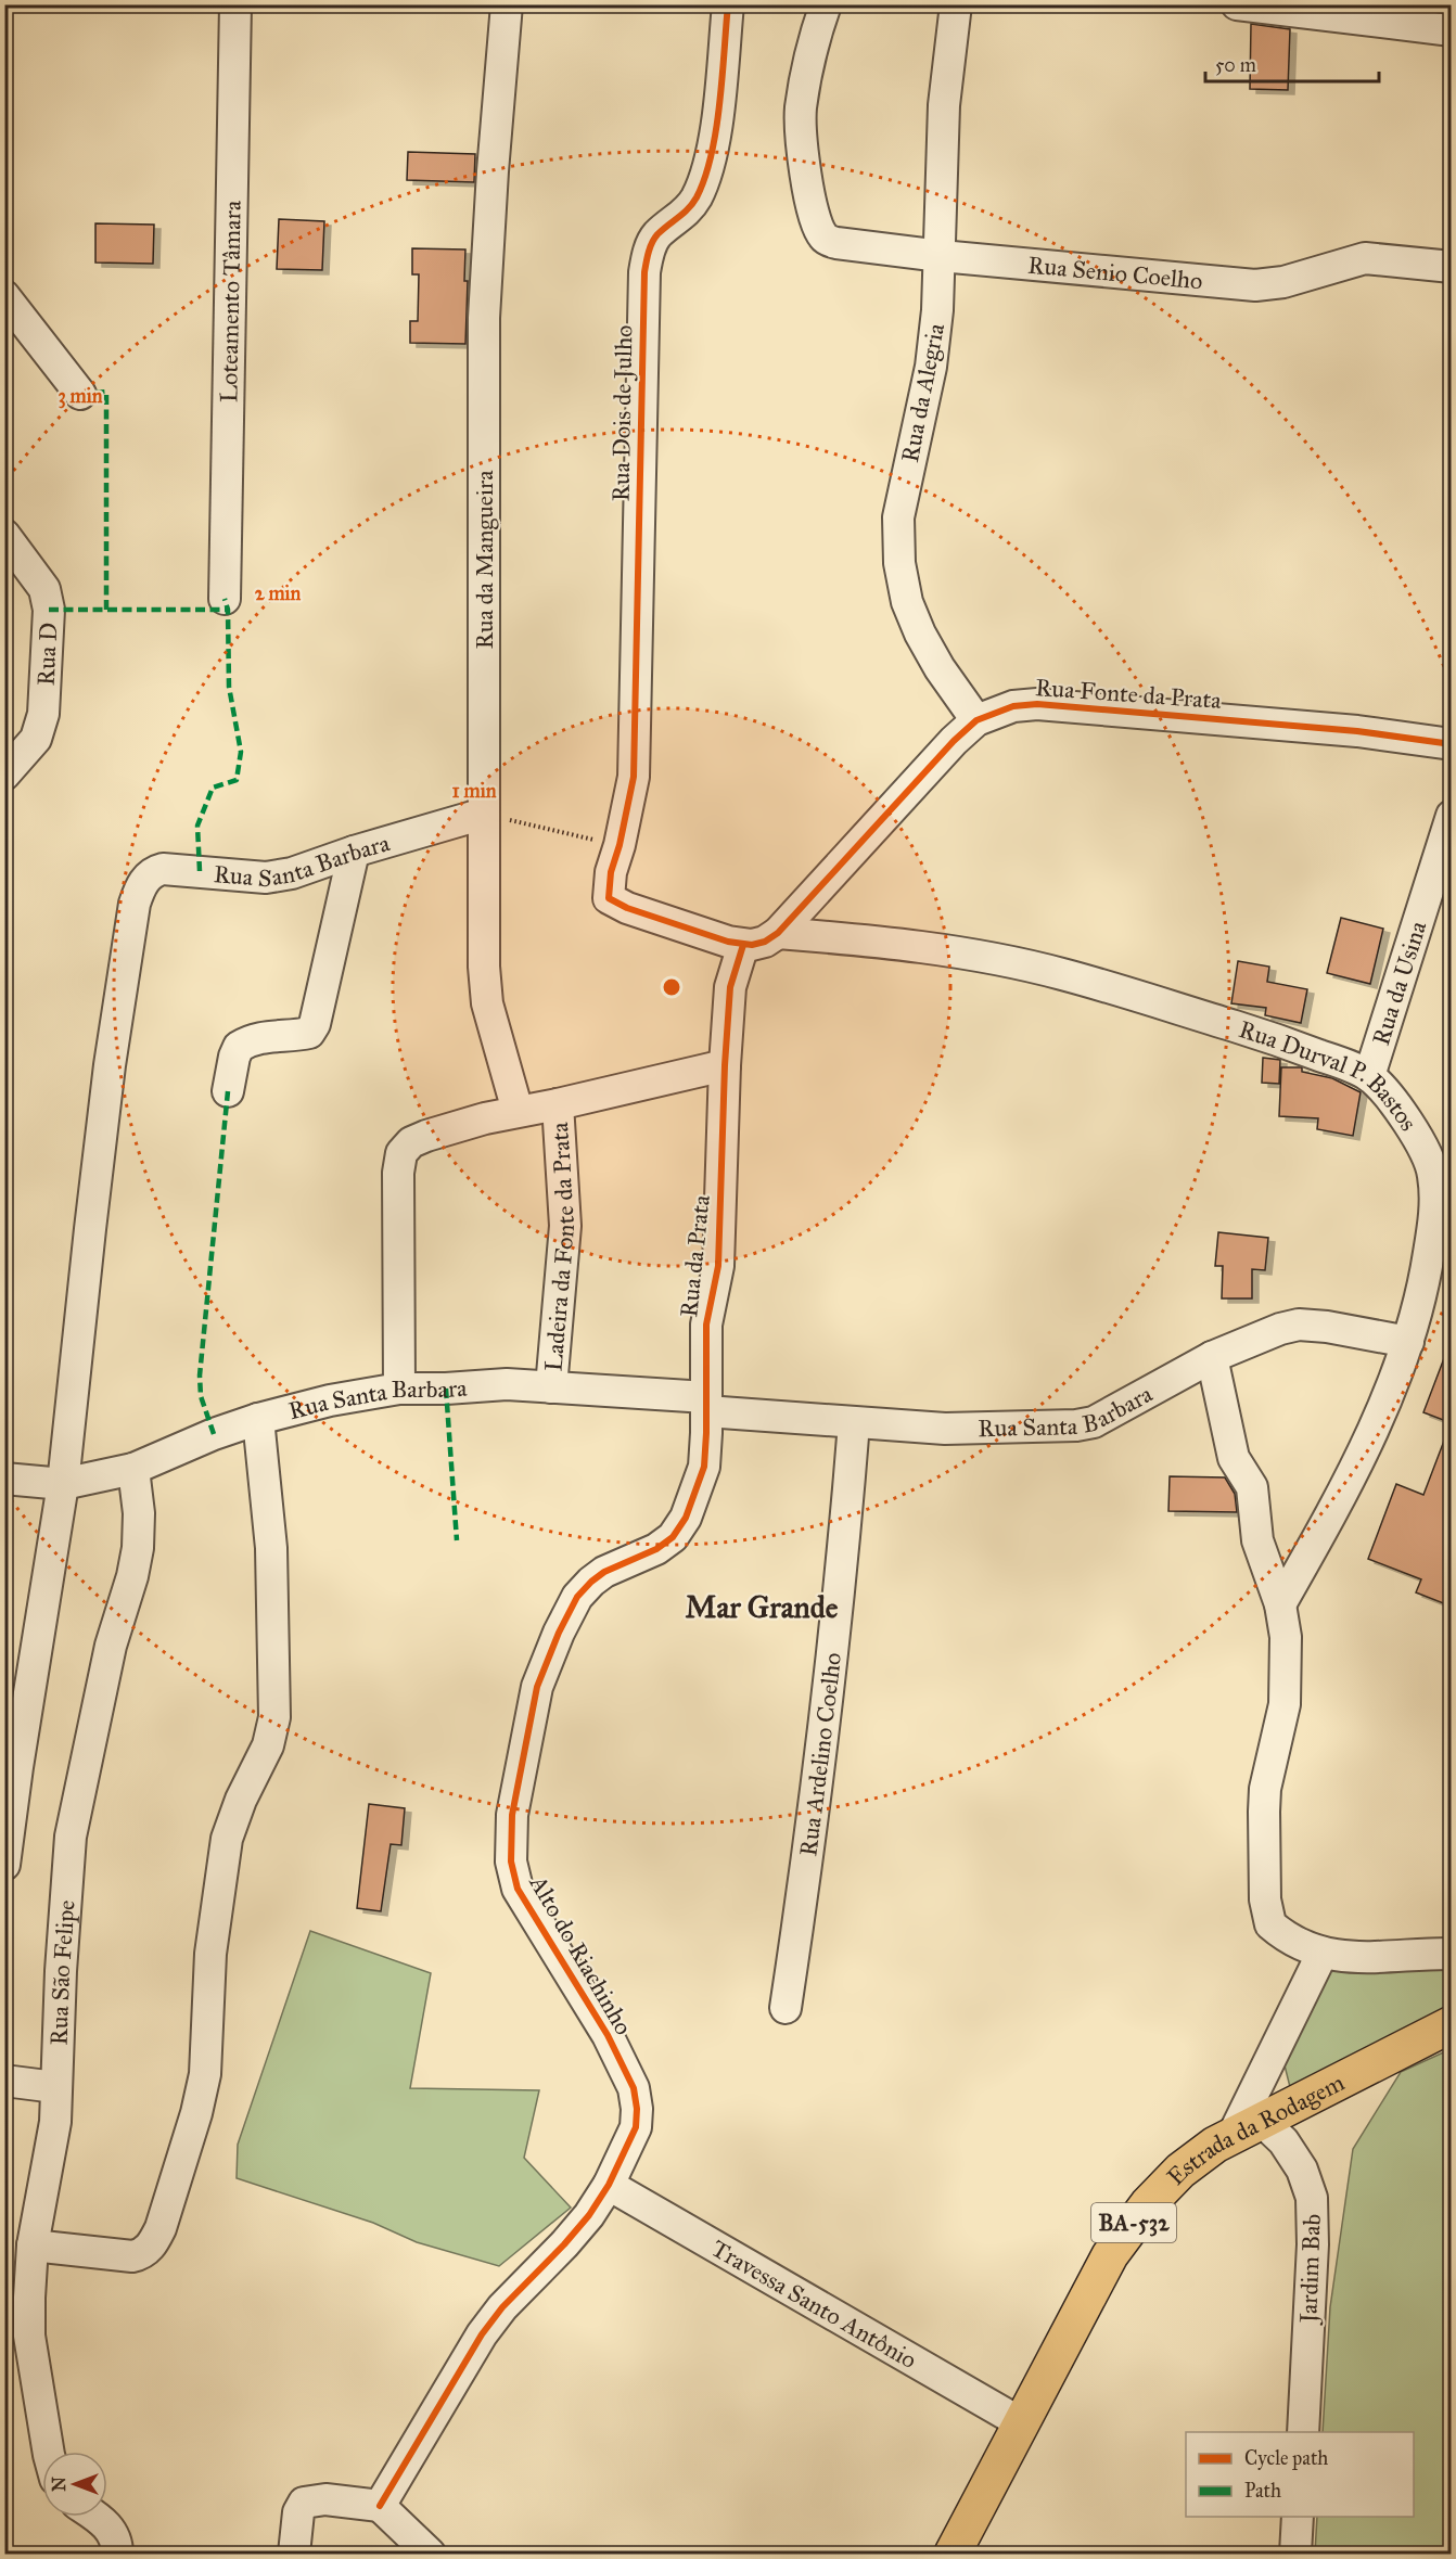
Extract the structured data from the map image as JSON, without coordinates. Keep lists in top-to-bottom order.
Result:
{
  "streets": {
    "main road": ["Estrada da Rodagem", "BA-532"],
    "street": [
      "Rua Senio Coelho",
      "Loteamento Tâmara",
      "Rua da Alegria",
      "Rua Dois de Julho",
      "Rua da Mangueira",
      "Rua D",
      "Rua Fonte da Prata",
      "Rua Santa Barbara",
      "Rua da Usina",
      "Rua Durval P. Bastos",
      "Ladeira da Fonte da Prata",
      "Rua da Prata",
      "Rua Ardelino Coelho",
      "Alto do Riachinho",
      "Rua São Felipe",
      "Jardim Bab",
      "Travessa Santo Antônio"
    ]
  },
  "crossings": [
    ["Rua Senio Coelho", "Rua da Alegria"],
    ["Rua da Alegria", "Rua Fonte da Prata"],
    ["Rua da Mangueira", "Rua Santa Barbara"],
    ["Rua Fonte da Prata", "Rua Durval P. Bastos"],
    ["Rua Santa Barbara", "Rua Durval P. Bastos"],
    ["Rua Santa Barbara", "Ladeira da Fonte da Prata"],
    ["Rua Santa Barbara", "Rua da Prata"],
    ["Rua Santa Barbara", "Rua Ardelino Coelho"],
    ["Rua Santa Barbara", "Alto do Riachinho"],
    ["Rua Santa Barbara", "Rua São Felipe"],
    ["Rua da Usina", "Rua Durval P. Bastos"],
    ["Rua da Prata", "Alto do Riachinho"],
    ["Alto do Riachinho", "Travessa Santo Antônio"],
    ["Estrada da Rodagem", "Jardim Bab"],
    ["Estrada da Rodagem", "Travessa Santo Antônio"]
  ],
  "districts": ["Mar Grande"],
  "legend": ["Cycle path", "Path"],
  "scale_bar": "50 m",
  "north": "left",
  "rings": ["3 min", "2 min", "1 min"]
}
